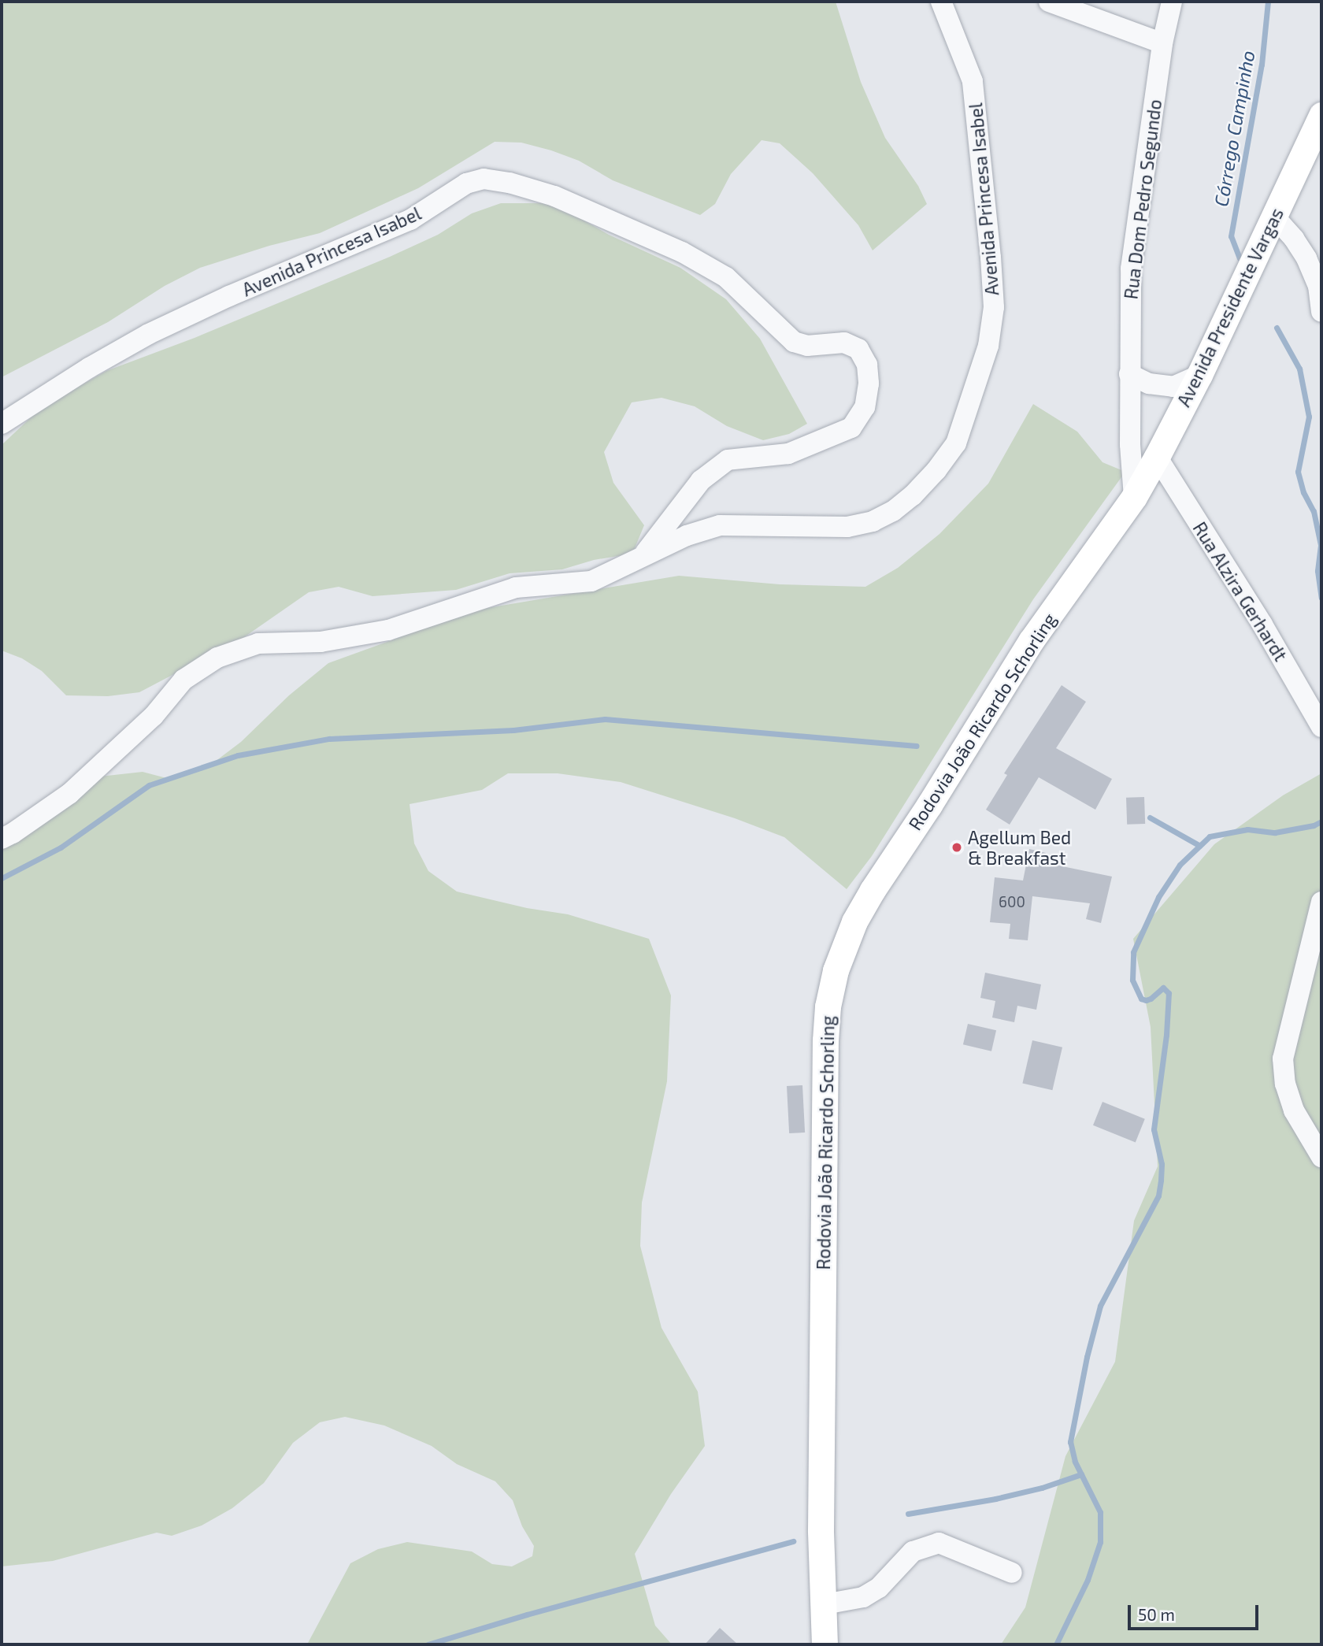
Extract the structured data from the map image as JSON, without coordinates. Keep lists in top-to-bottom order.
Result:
{
  "streets": {
    "main road": ["Avenida Presidente Vargas", "Rodovia João Ricardo Schorling"],
    "street": ["Avenida Princesa Isabel", "Rua Dom Pedro Segundo", "Rua Alzira Gerhardt"]
  },
  "crossings": [
    ["Rua Dom Pedro Segundo", "Avenida Presidente Vargas"],
    ["Rua Dom Pedro Segundo", "Rodovia João Ricardo Schorling"],
    ["Avenida Presidente Vargas", "Rua Alzira Gerhardt"],
    ["Avenida Presidente Vargas", "Rodovia João Ricardo Schorling"]
  ],
  "water": ["Córrego Campinho"],
  "places": ["Agellum Bed & Breakfast"],
  "house_numbers": ["600"],
  "scale_bar": "50 m"
}
